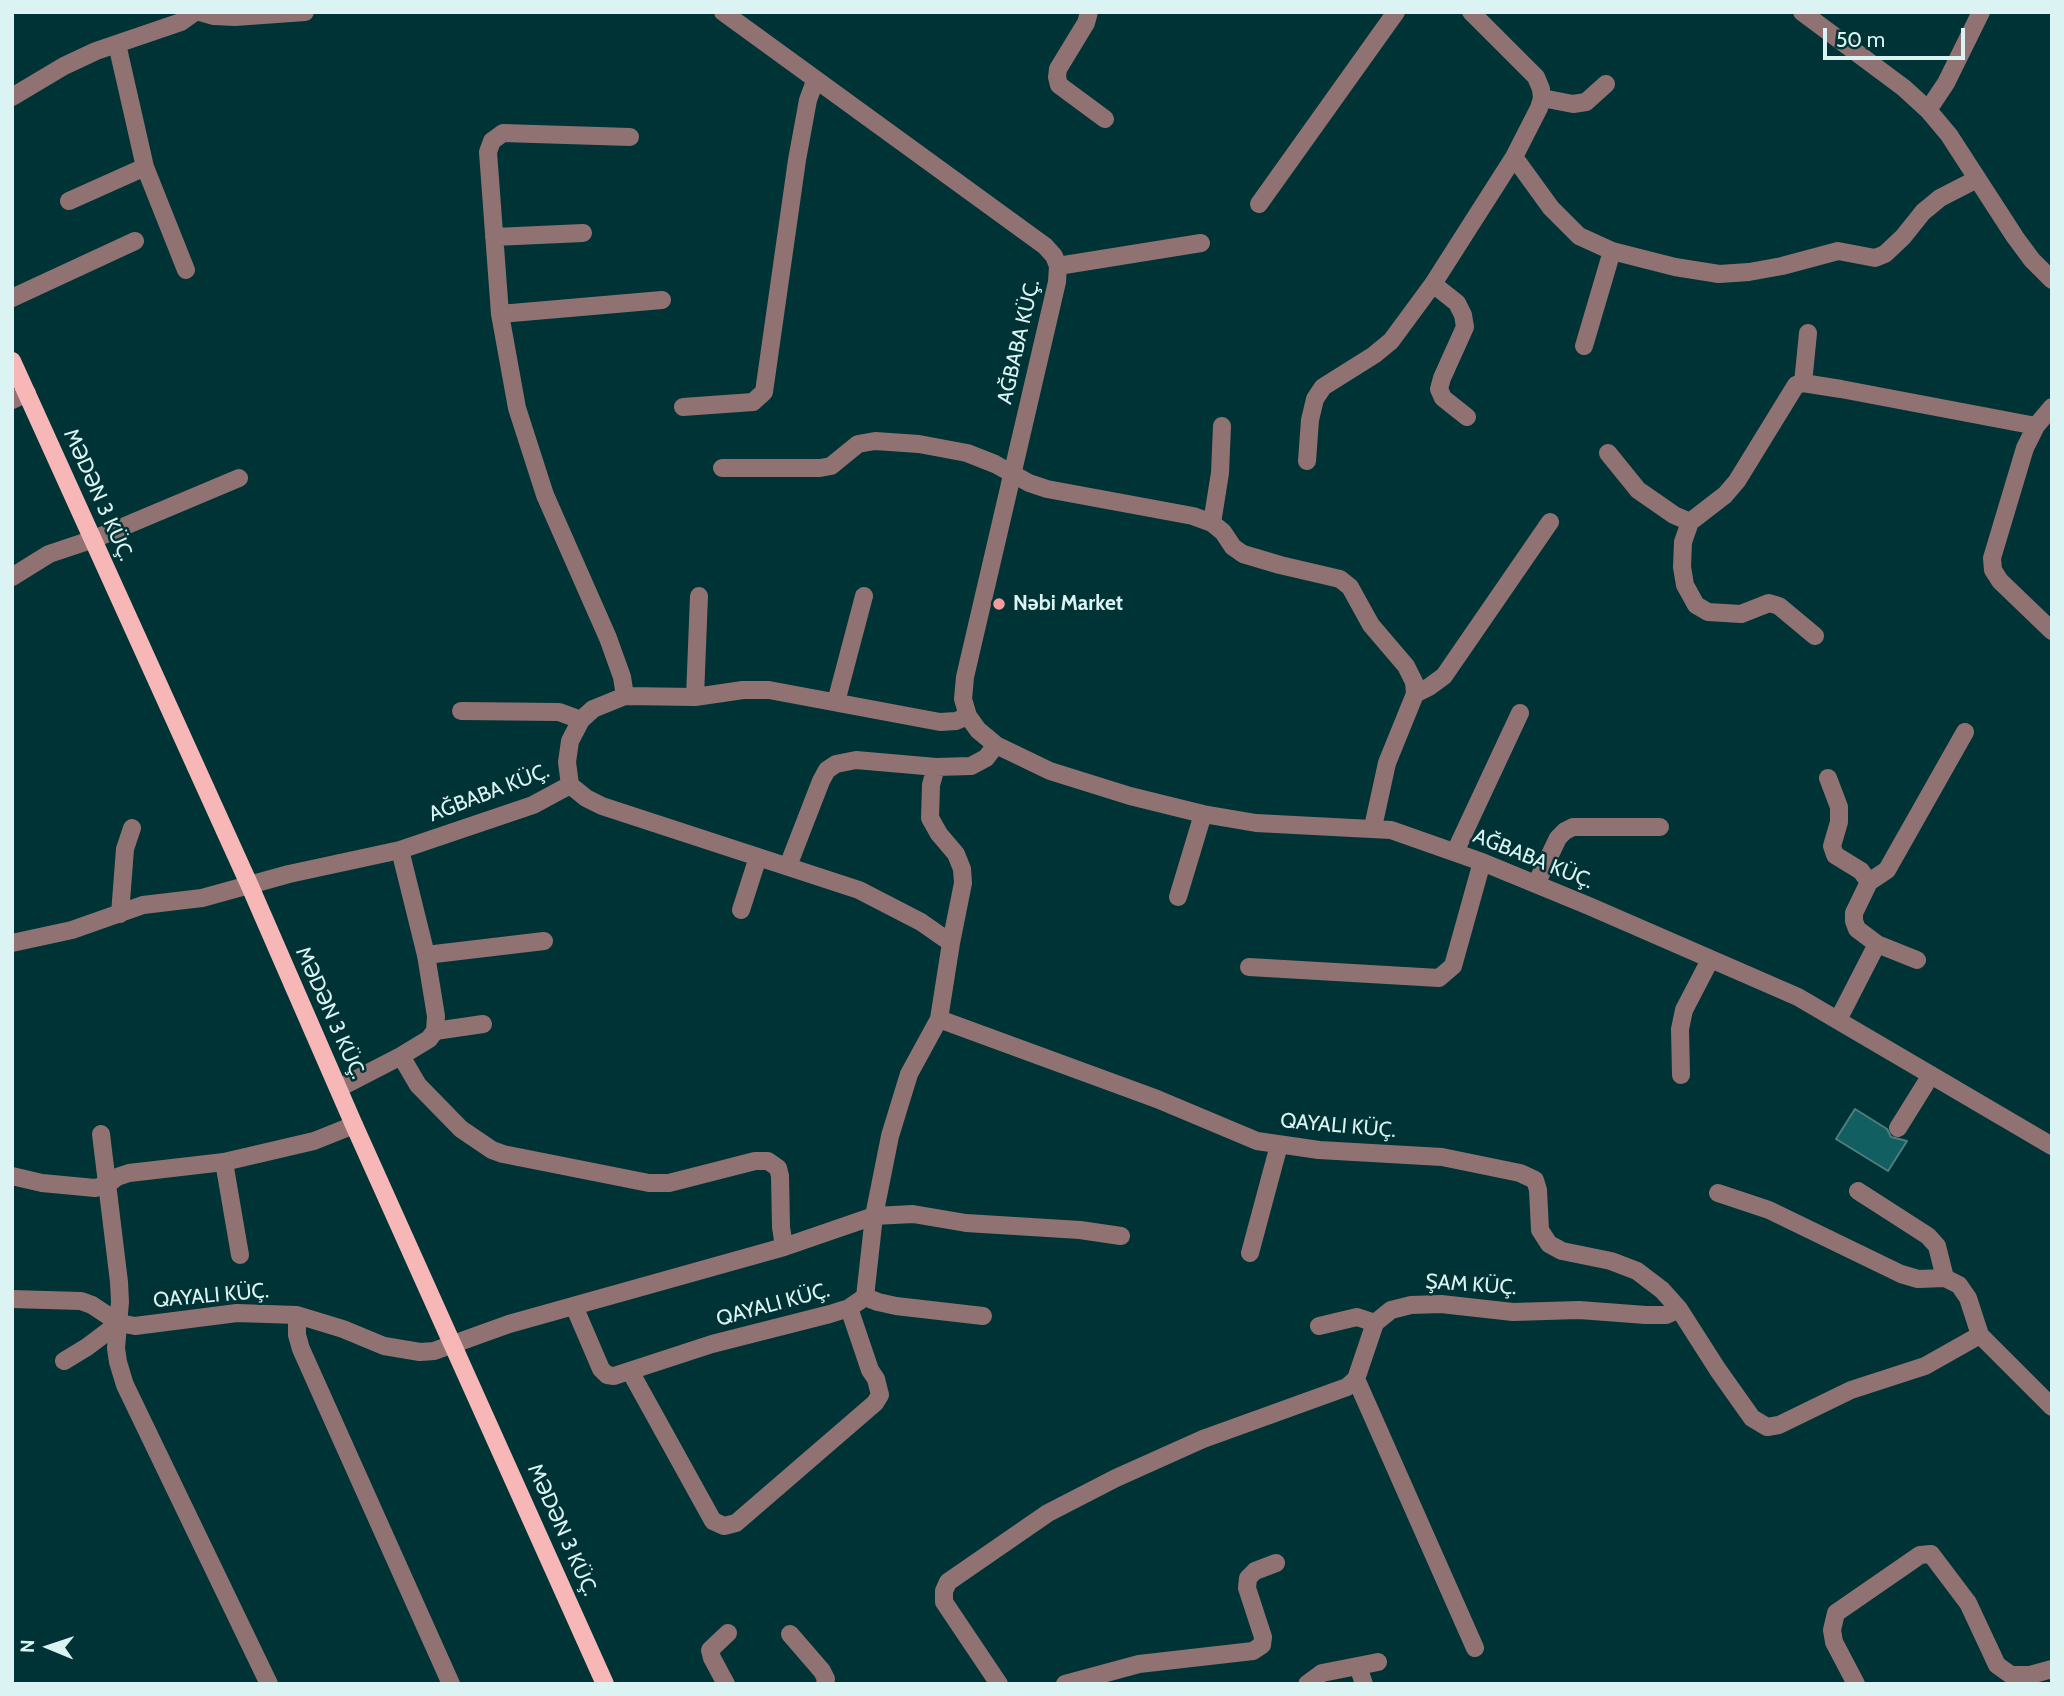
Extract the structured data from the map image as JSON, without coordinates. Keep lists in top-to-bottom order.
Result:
{
  "streets": {
    "main road": ["MƏDƏN 3 KÜÇ."],
    "street": ["AĞBABA KÜÇ.", "ŞAM KÜÇ."]
  },
  "crossings": [
    ["AĞBABA KÜÇ.", "MƏDƏN 3 KÜÇ."]
  ],
  "places": ["Nəbi Market"],
  "scale_bar": "50 m",
  "north": "left"
}
